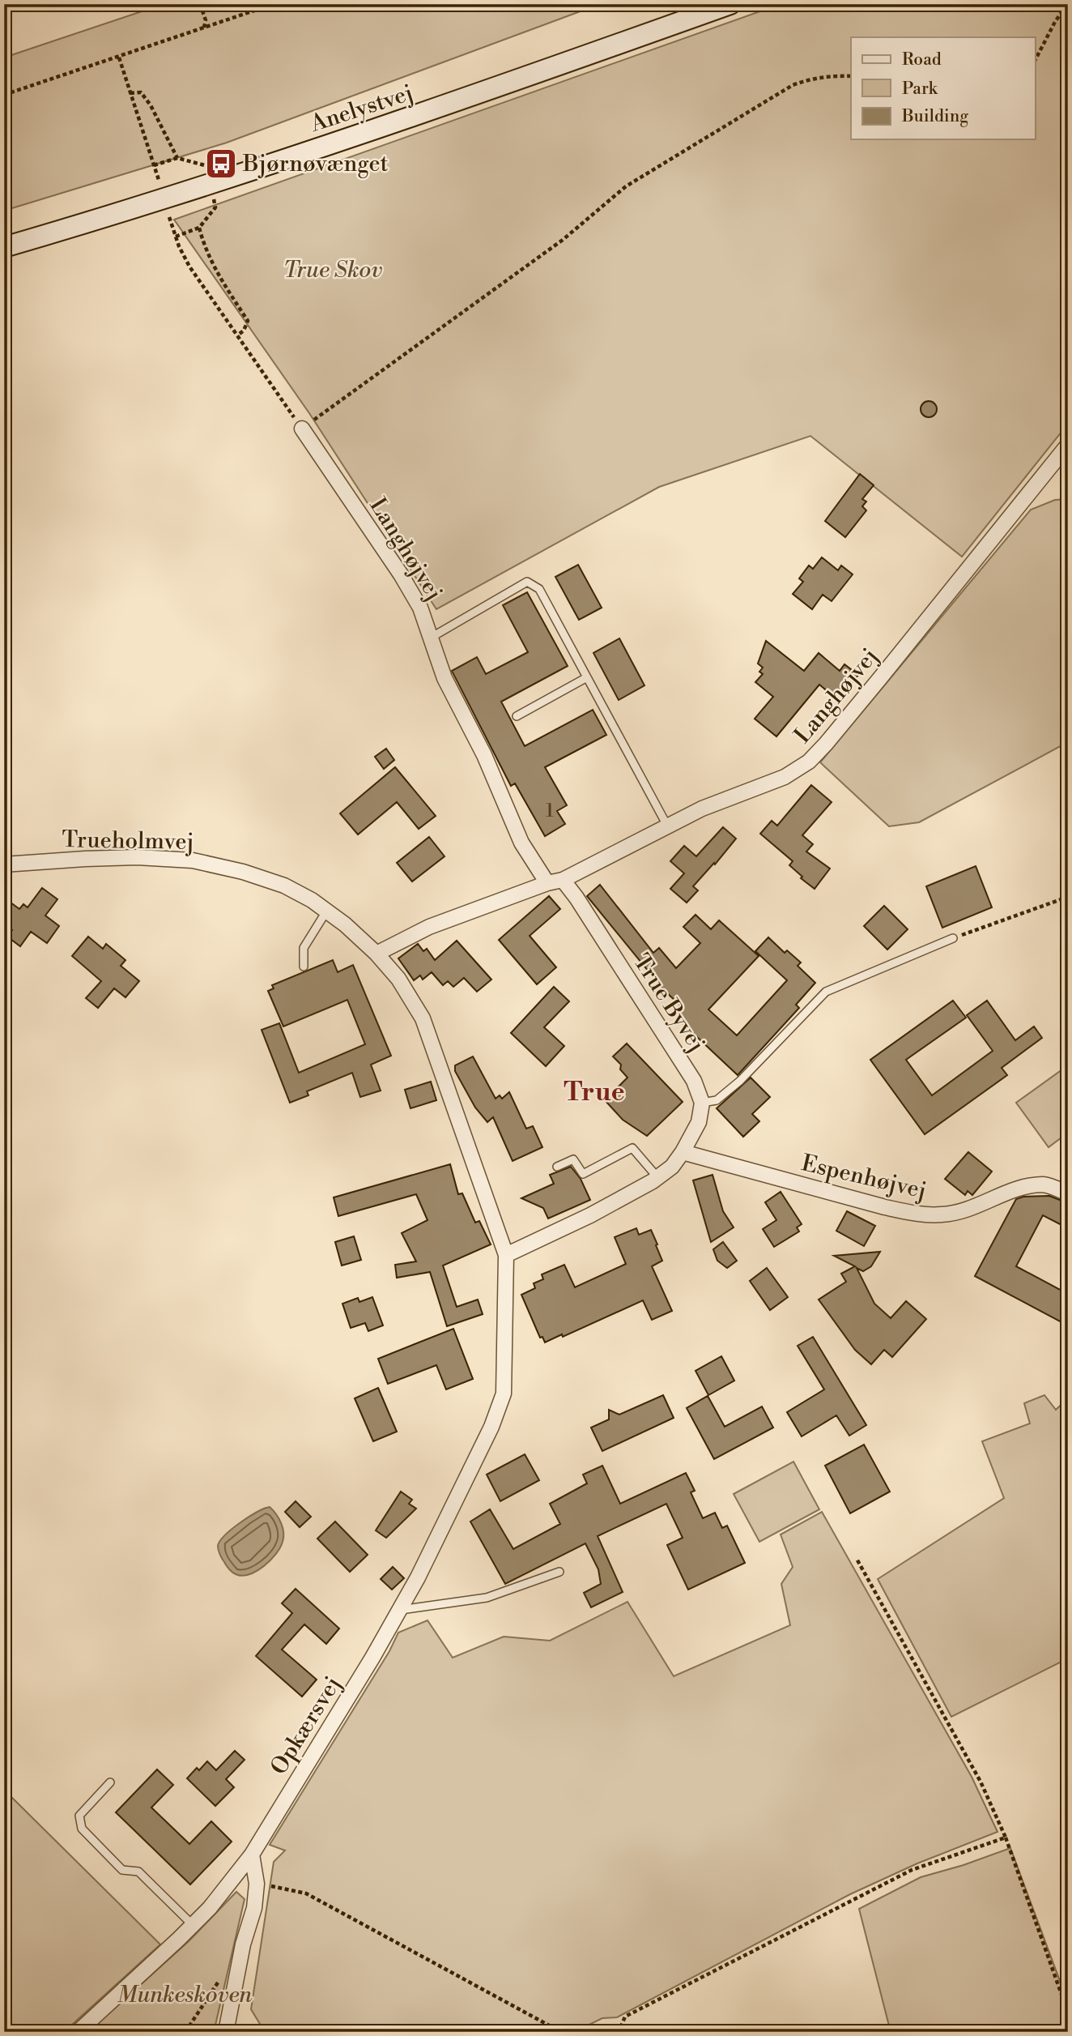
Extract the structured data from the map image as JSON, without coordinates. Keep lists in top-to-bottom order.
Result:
{
  "streets": {
    "street": [
      "Anelystvej",
      "Langhøjvej",
      "Trueholmvej",
      "True Byvej",
      "Espenhøjvej",
      "Opkærsvej"
    ]
  },
  "crossings": [
    ["Langhøjvej", "True Byvej"]
  ],
  "districts": ["True"],
  "parks": ["True Skov", "Munkeskoven"],
  "places": {
    "bus stop": ["Bjørnøvænget"]
  },
  "house_numbers": ["1"],
  "legend": ["Road", "Park", "Building"]
}
